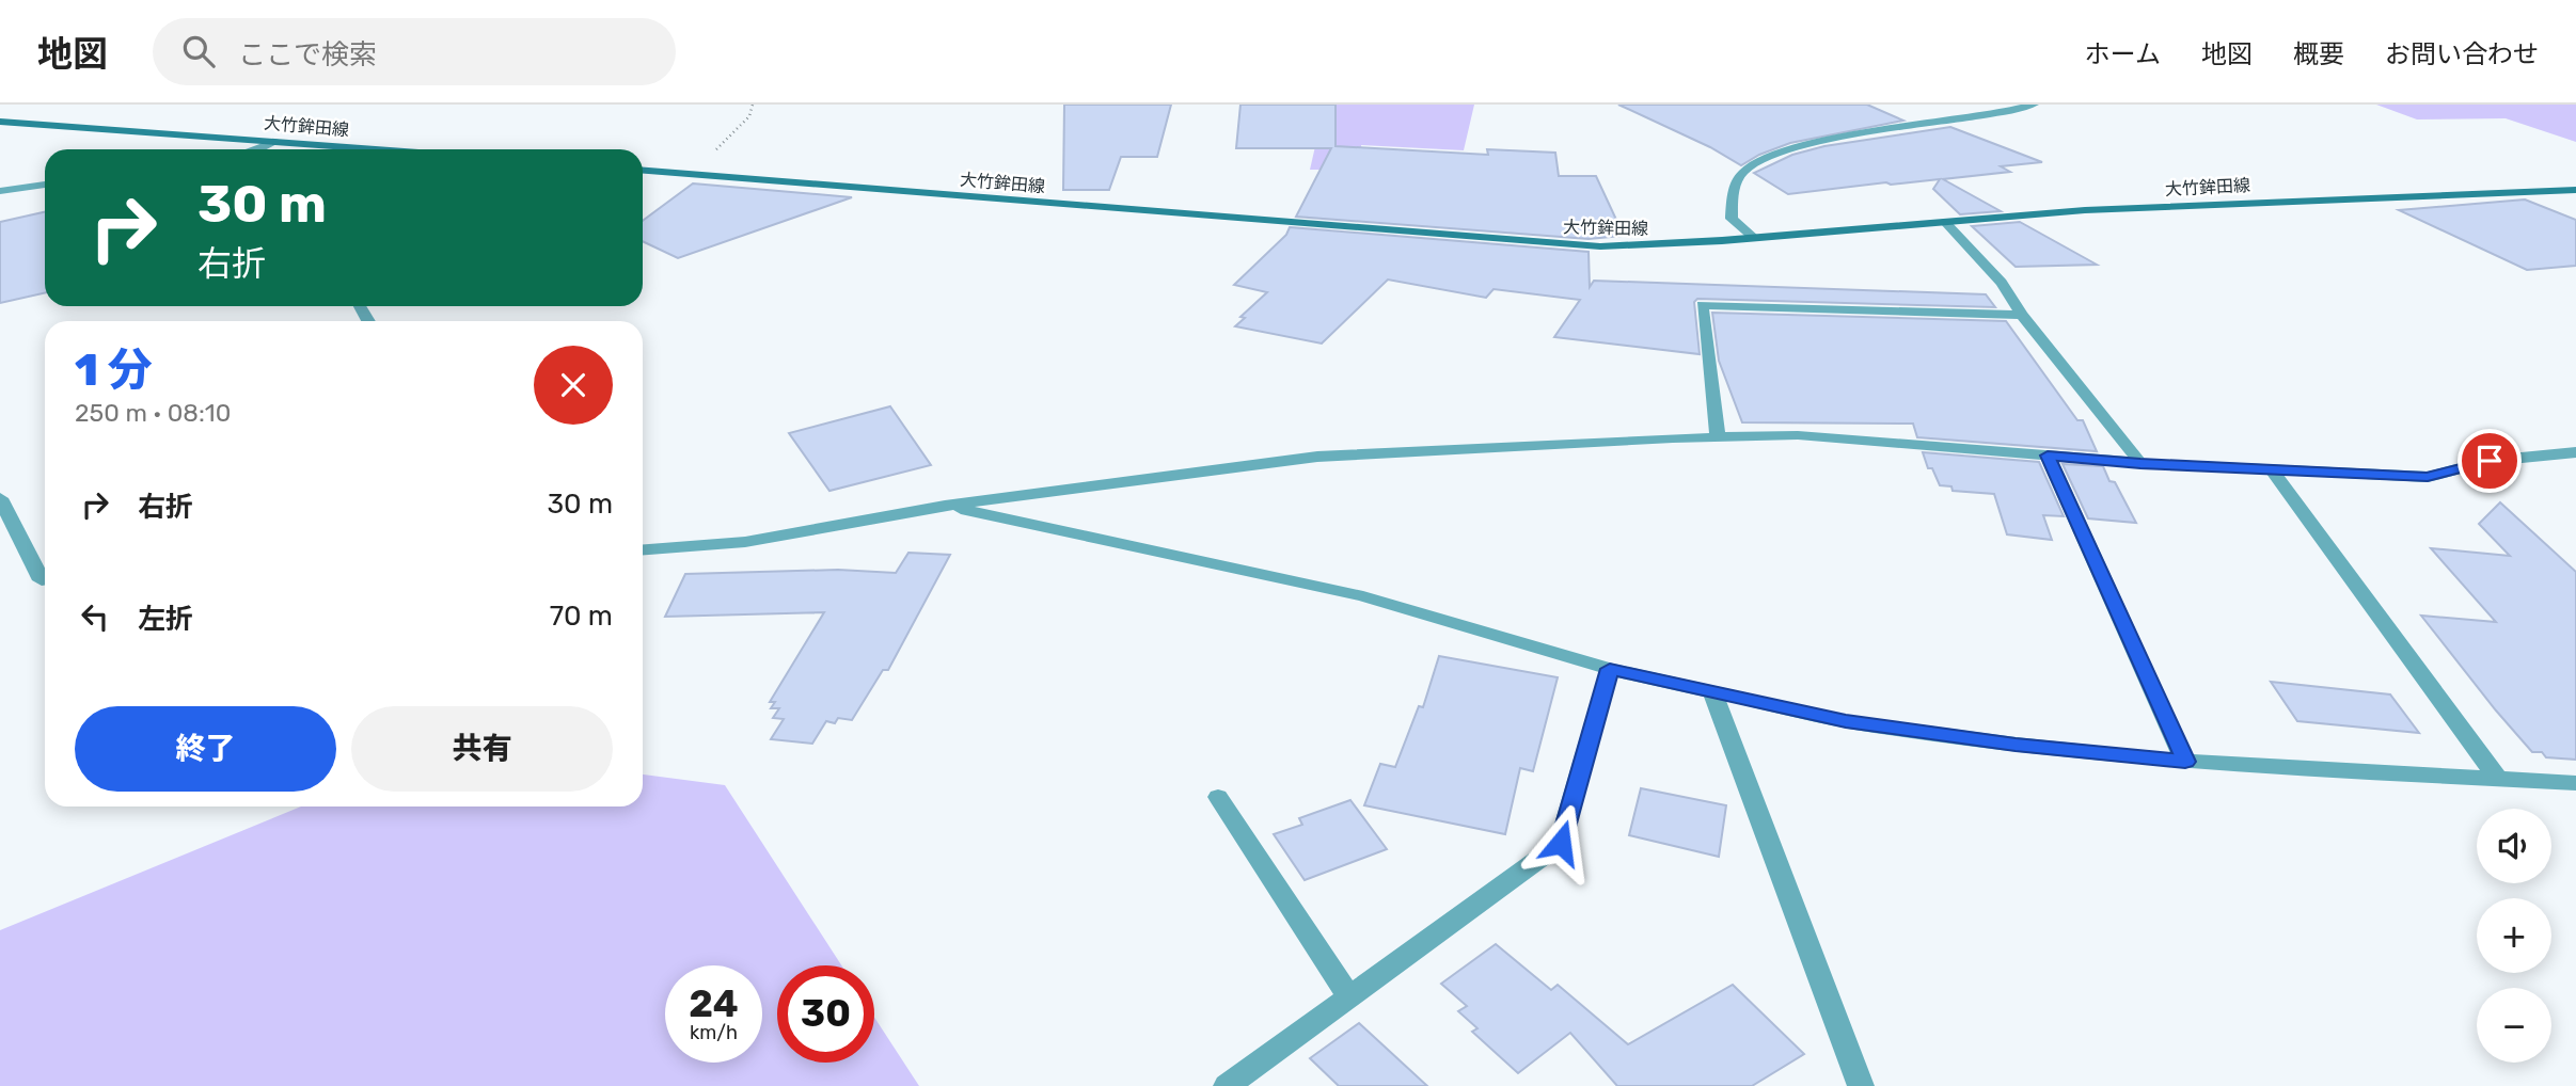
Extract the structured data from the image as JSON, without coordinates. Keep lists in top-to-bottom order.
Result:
{
  "streets": {
    "main road": ["大竹鉾田線"]
  },
  "page": {
    "header": "地図",
    "search": "ここで検索",
    "nav": [
      "ホーム",
      "地図",
      "概要",
      "お問い合わせ"
    ],
    "turn": ["30 m", "右折"],
    "heading": ["1 分", "250 m · 08:10"],
    "list": [
      {
        "name": "右折",
        "value": "30 m"
      },
      {
        "name": "左折",
        "value": "70 m"
      }
    ],
    "buttons": ["終了", "共有"],
    "map_buttons": ["+", "−"],
    "speed": "24 km/h",
    "limit": "30"
  }
}
